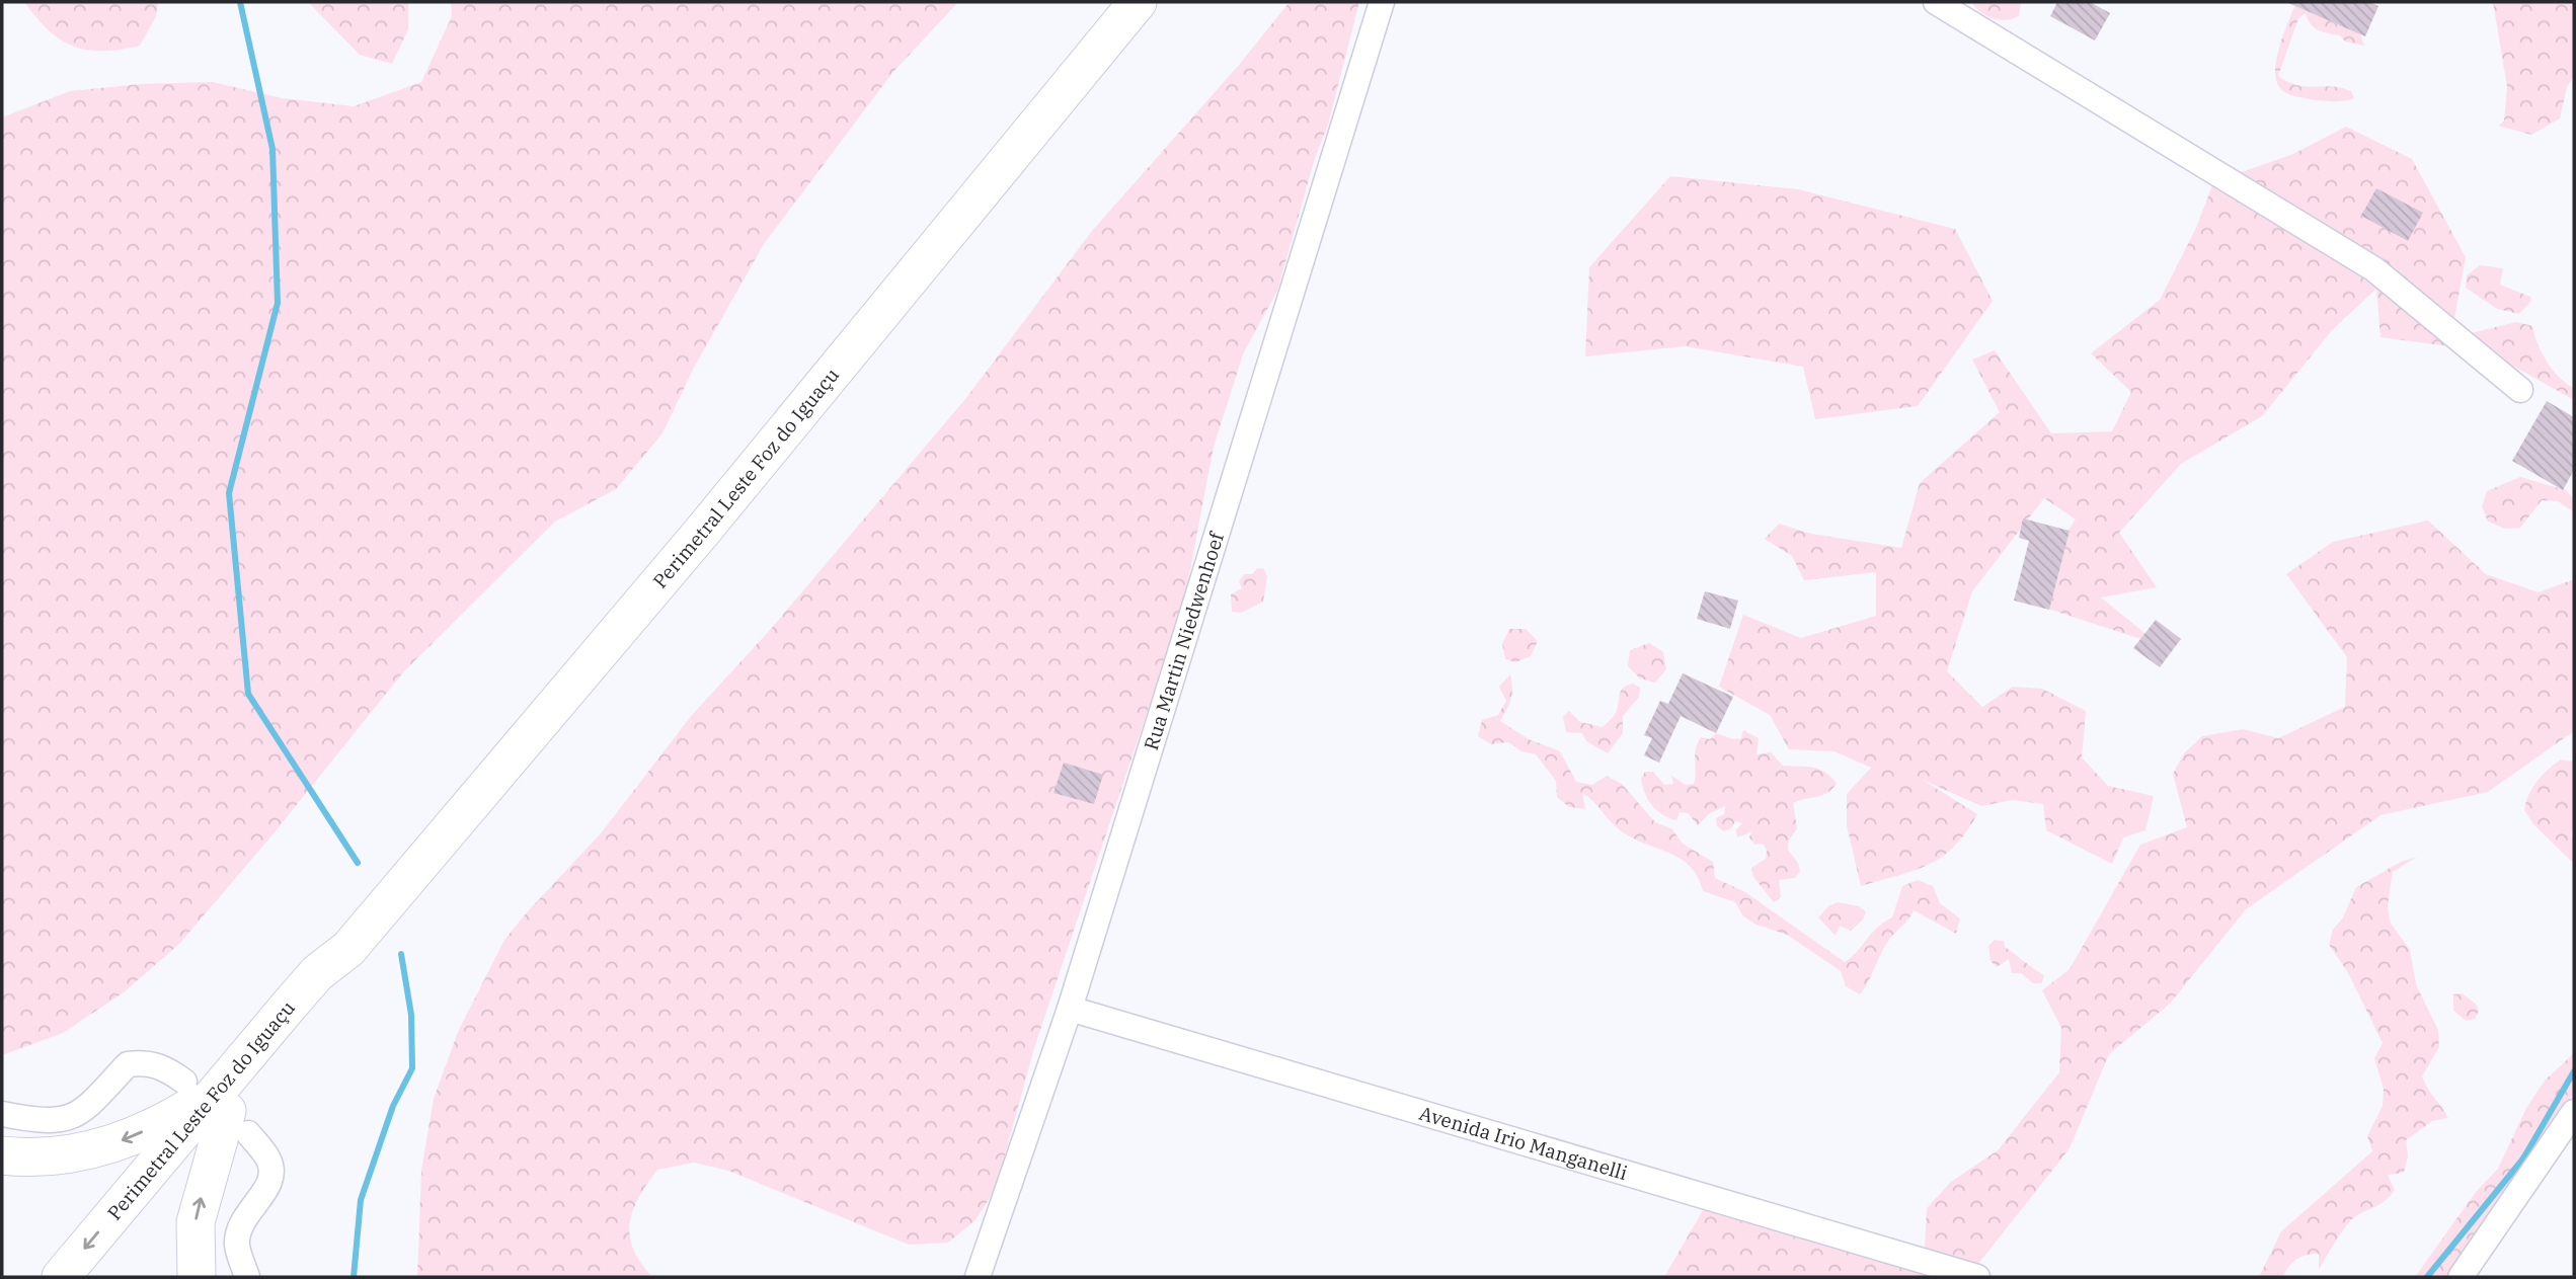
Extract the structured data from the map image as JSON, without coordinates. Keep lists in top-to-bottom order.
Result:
{
  "streets": {
    "highway": ["Perimetral Leste Foz do Iguaçu"],
    "street": ["Rua Martin Niedwenhoef", "Avenida Irio Manganelli"]
  },
  "crossings": [
    ["Rua Martin Niedwenhoef", "Avenida Irio Manganelli"]
  ]
}
